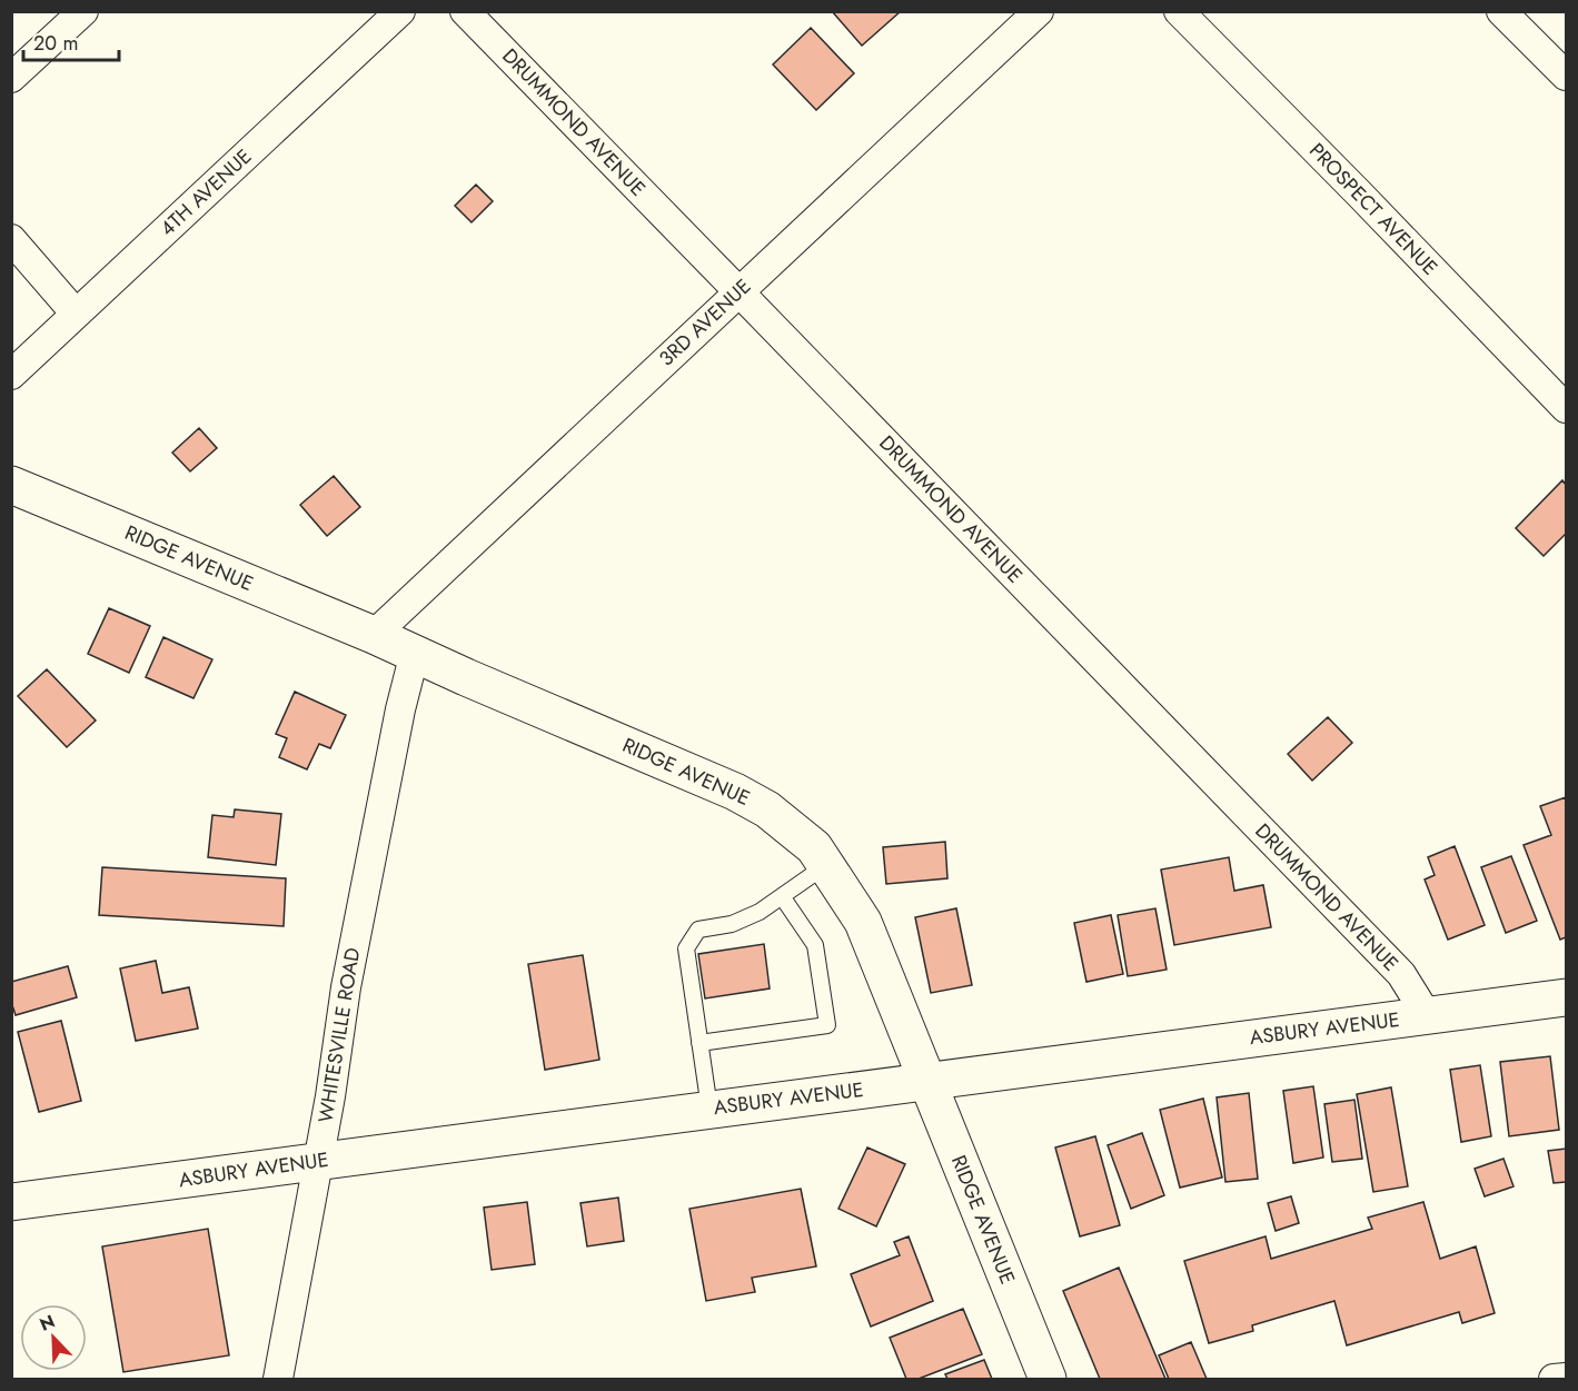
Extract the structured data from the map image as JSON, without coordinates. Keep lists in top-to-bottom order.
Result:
{
  "streets": {
    "main road": ["RIDGE AVENUE", "ASBURY AVENUE"],
    "street": [
      "DRUMMOND AVENUE",
      "4TH AVENUE",
      "PROSPECT AVENUE",
      "3RD AVENUE",
      "WHITESVILLE ROAD"
    ]
  },
  "crossings": [
    ["DRUMMOND AVENUE", "3RD AVENUE"],
    ["DRUMMOND AVENUE", "ASBURY AVENUE"],
    ["3RD AVENUE", "RIDGE AVENUE"],
    ["RIDGE AVENUE", "ASBURY AVENUE"],
    ["RIDGE AVENUE", "WHITESVILLE ROAD"],
    ["ASBURY AVENUE", "WHITESVILLE ROAD"]
  ],
  "scale_bar": "20 m",
  "north": "top left"
}
